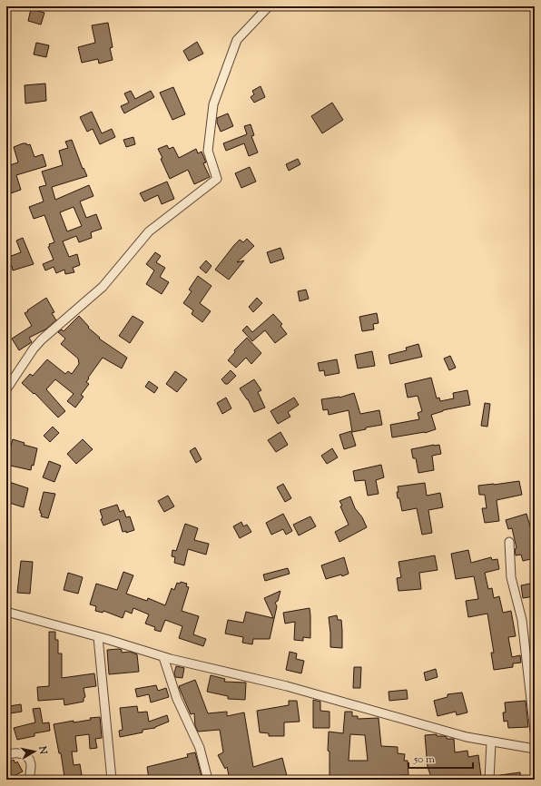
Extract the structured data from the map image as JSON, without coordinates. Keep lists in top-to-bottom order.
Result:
{
  "scale_bar": "50 m",
  "north": "right"
}
